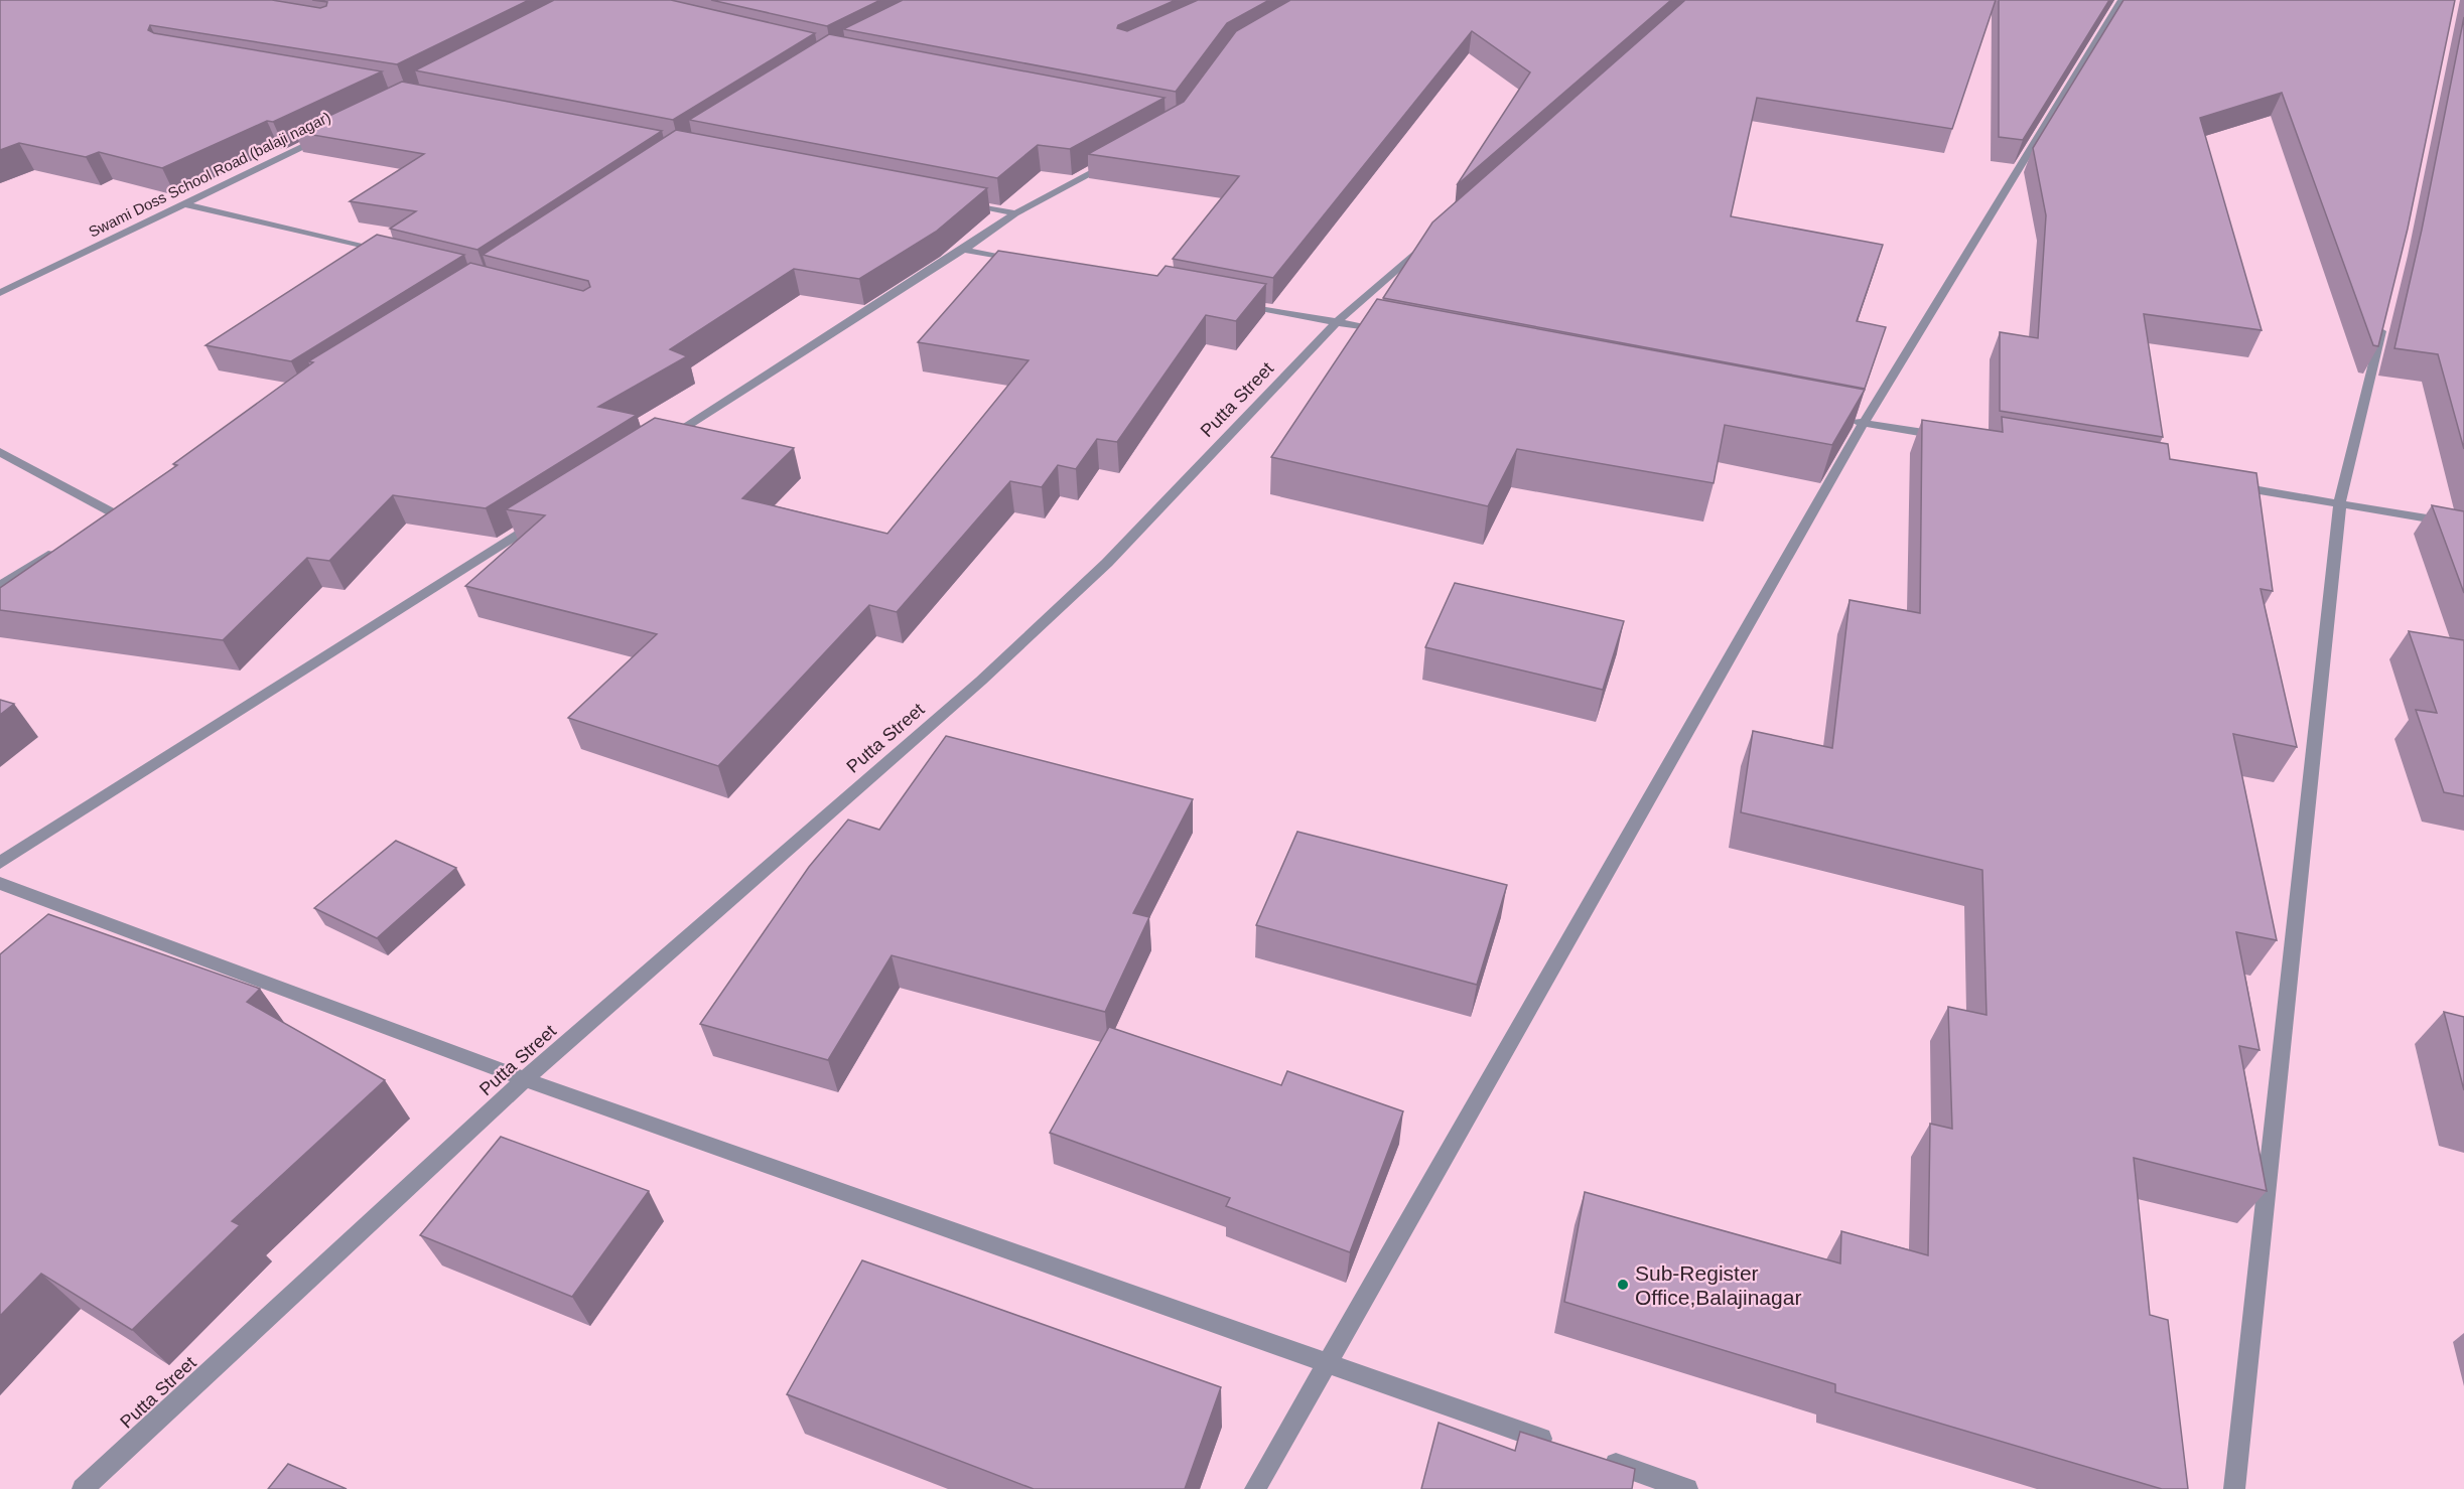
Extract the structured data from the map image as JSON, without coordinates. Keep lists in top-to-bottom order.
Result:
{
  "streets": {
    "street": ["Swami Doss School Road (balaji nagar)", "Putta Street"]
  },
  "places": ["Sub-Register Office,Balajinagar"]
}
